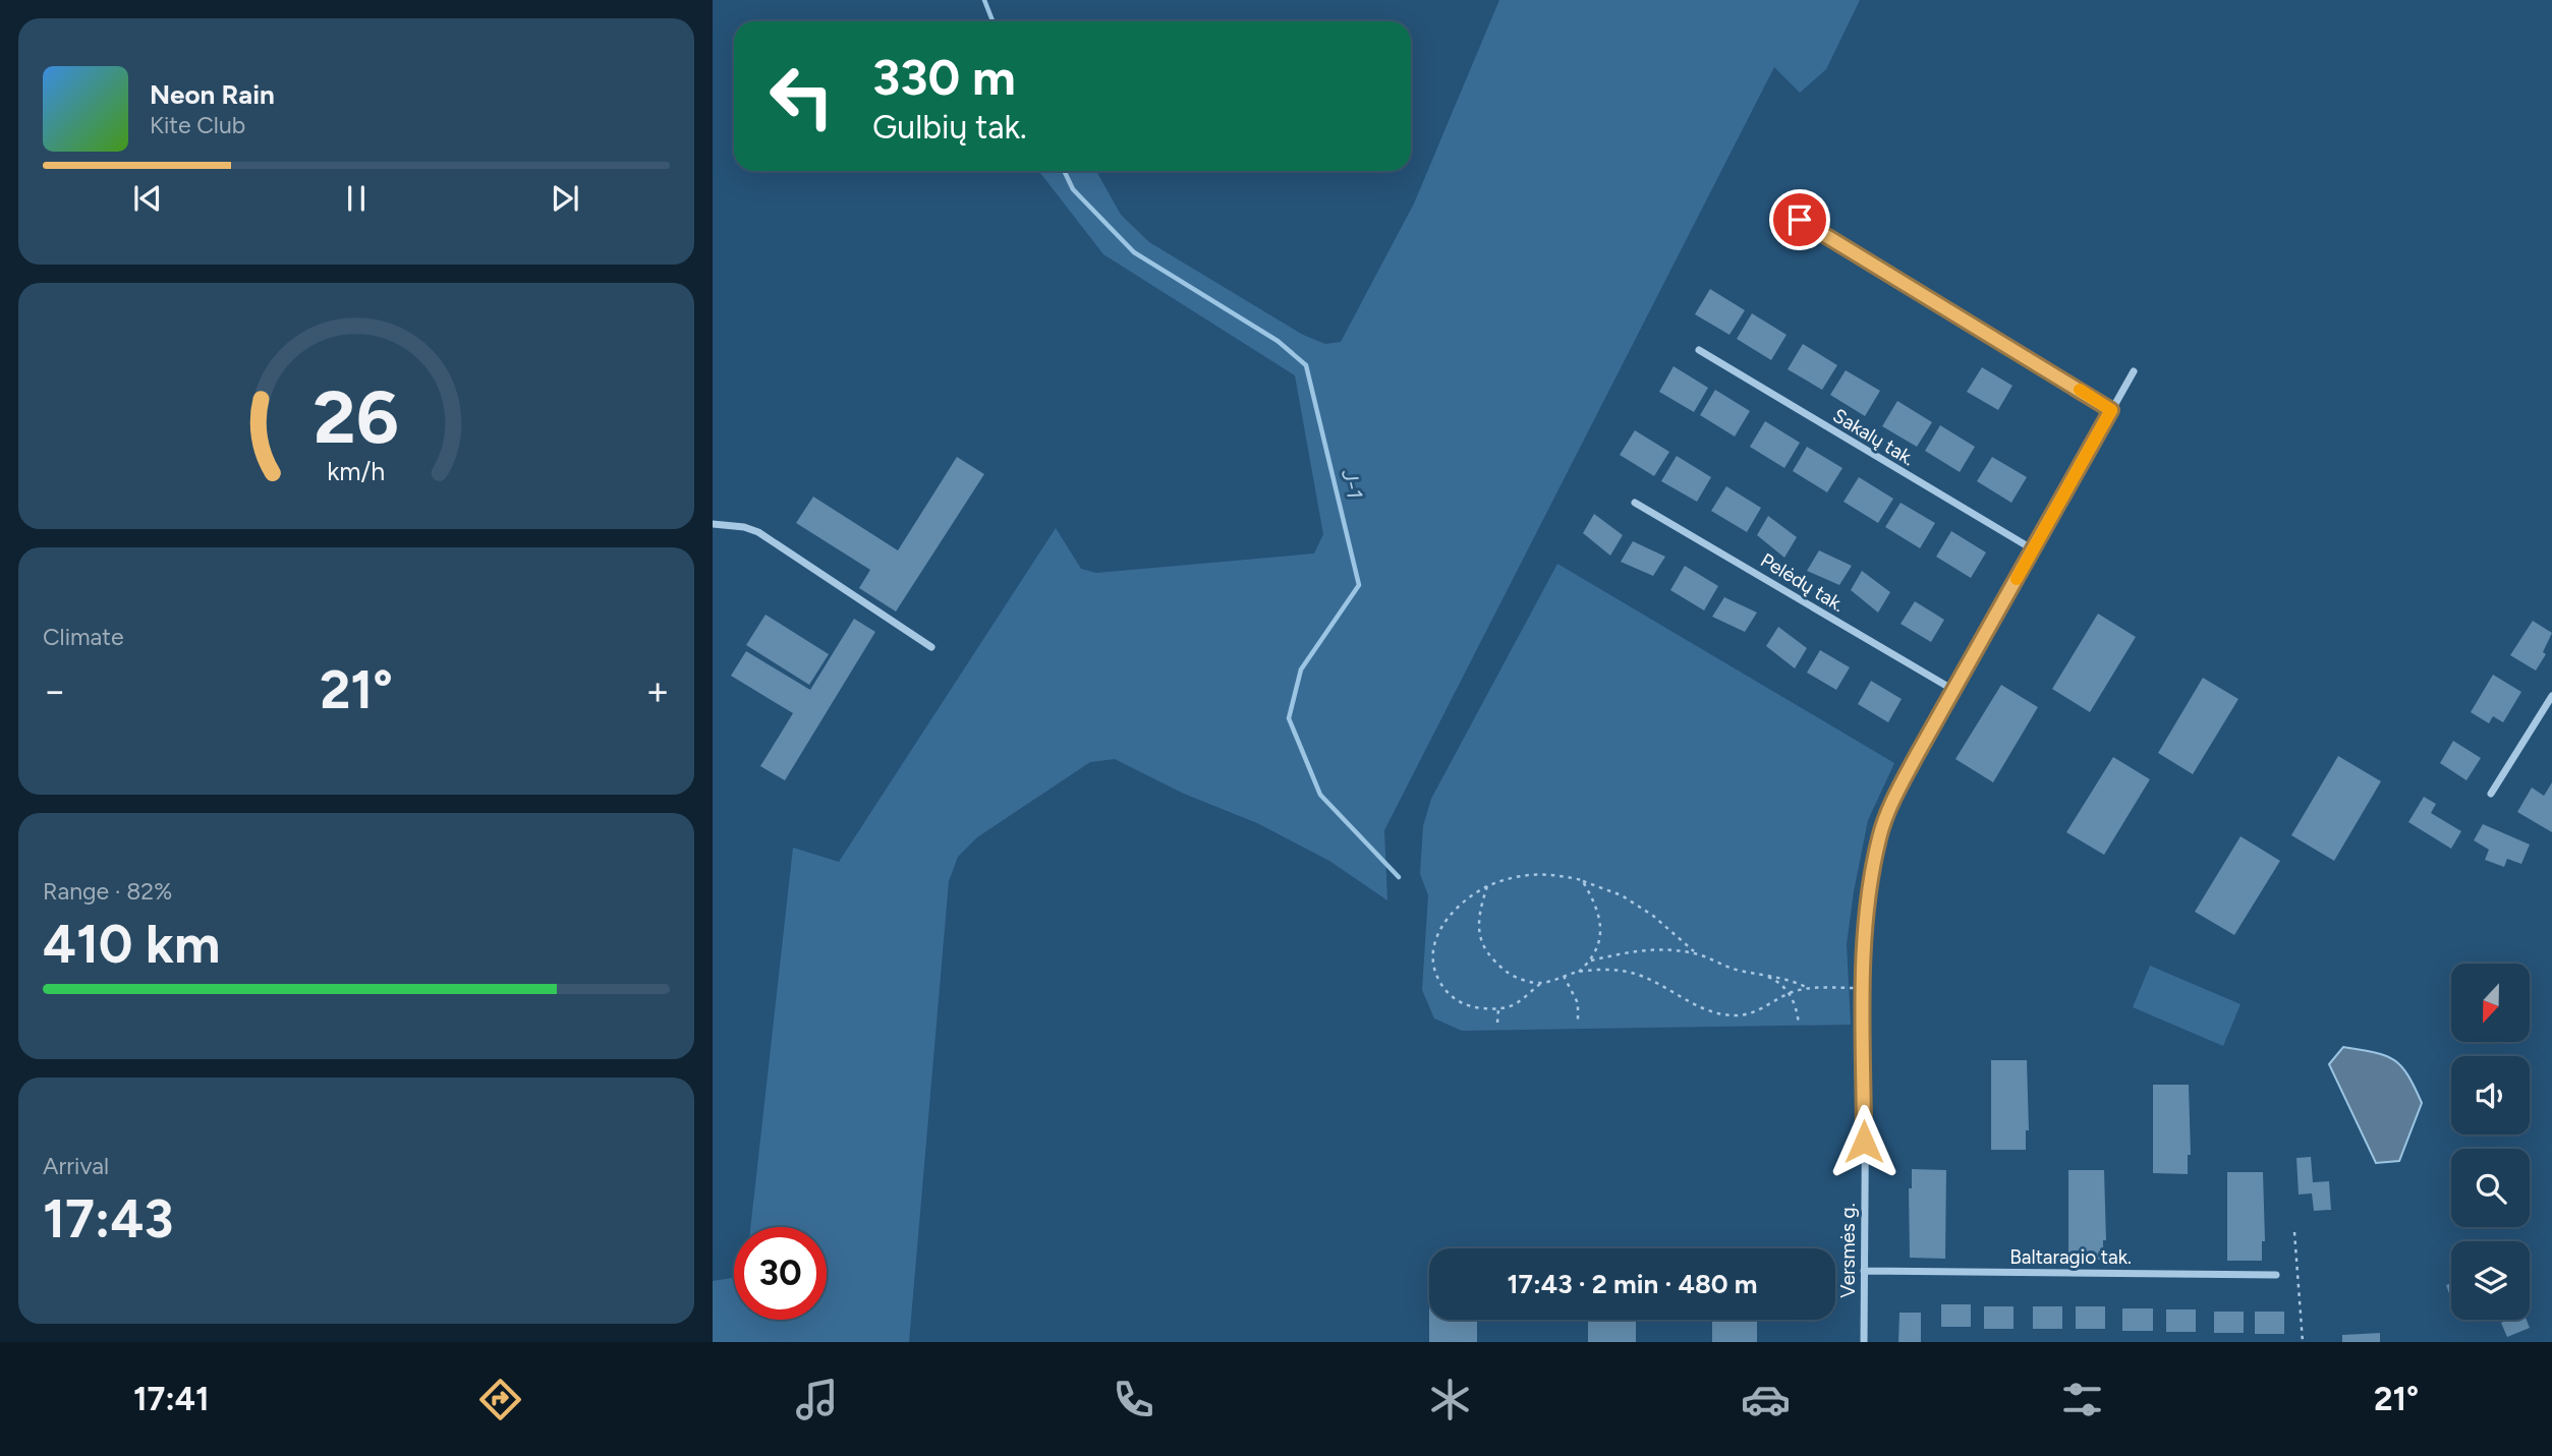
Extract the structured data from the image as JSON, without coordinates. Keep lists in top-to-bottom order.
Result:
{
  "streets": {
    "street": [
      "Sakalų tak.",
      "Pelėdų tak.",
      "Versmės g.",
      "Baltaragio tak."
    ]
  },
  "crossings": [
    ["Sakalų tak.", "Versmės g."],
    ["Pelėdų tak.", "Versmės g."],
    ["Versmės g.", "Baltaragio tak."]
  ],
  "water": ["J-1"],
  "north": "bottom",
  "page": {
    "turn": ["330 m", "Gulbių tak."],
    "song": ["Neon Rain", "Kite Club"],
    "tile": [
      "Climate",
      ["Range · 82%", "410 km"],
      ["Arrival", "17:43"]
    ],
    "heat": ["−", "21°", "+"],
    "limit": "30",
    "trip": "17:43 · 2 min · 480 m",
    "tabs": ["17:41", "21°"],
    "gauge": ["26", "km/h"]
  }
}
